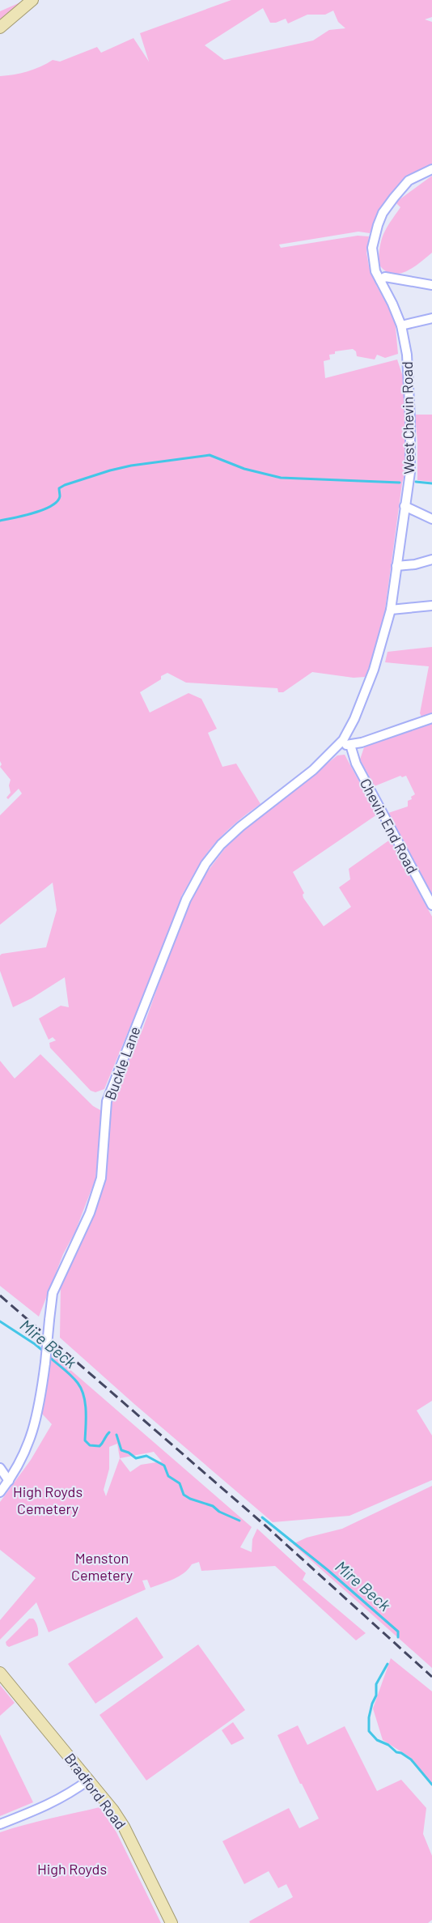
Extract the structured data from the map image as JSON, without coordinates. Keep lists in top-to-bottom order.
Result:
{
  "streets": {
    "main road": ["Bradford Road"],
    "street": ["West Chevin Road", "Chevin End Road", "Buckle Lane"]
  },
  "crossings": [
    ["West Chevin Road", "Buckle Lane"]
  ],
  "water": ["Mire Beck"],
  "parks": ["High Royds Cemetery", "Menston Cemetery", "High Royds"]
}
